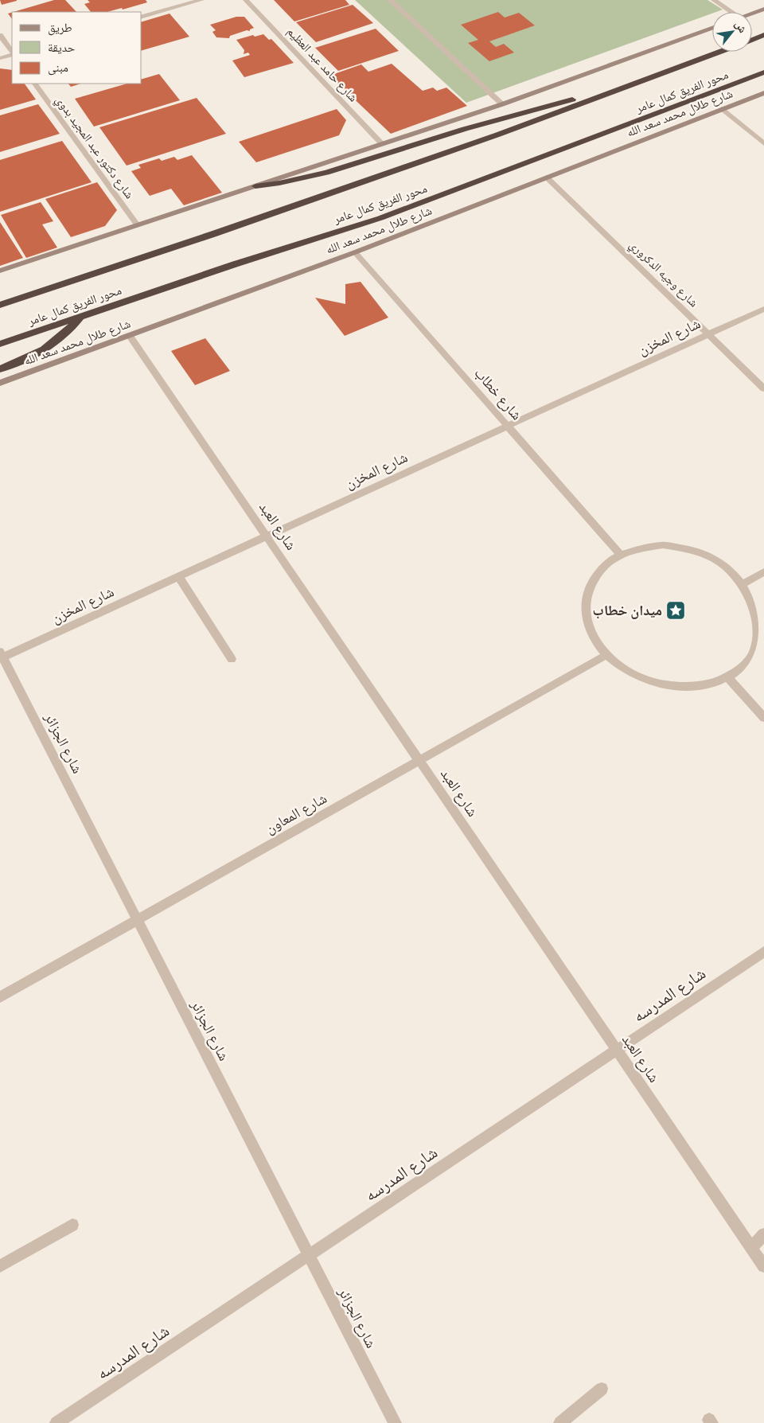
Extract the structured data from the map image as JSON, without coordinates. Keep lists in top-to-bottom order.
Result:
{
  "streets": {
    "highway": ["محور الفريق كمال عامر"],
    "main road": ["شارع طلال محمد سعد الله"],
    "street": [
      "شارع حامد عبد العظيم",
      "شارع دكتور عبد المجيد بدوي",
      "شارع وجيه الدكروري",
      "شارع المخزن",
      "شارع خطاب",
      "شارع العبد",
      "شارع الجزائر",
      "شارع المعاون",
      "شارع المدرسه"
    ]
  },
  "crossings": [
    ["شارع طلال محمد سعد الله", "شارع وجيه الدكروري"],
    ["شارع طلال محمد سعد الله", "شارع خطاب"],
    ["شارع طلال محمد سعد الله", "شارع العبد"],
    ["شارع وجيه الدكروري", "شارع المخزن"],
    ["شارع المخزن", "شارع خطاب"],
    ["شارع المخزن", "شارع العبد"],
    ["شارع المخزن", "شارع الجزائر"],
    ["شارع العبد", "شارع المعاون"],
    ["شارع العبد", "شارع المدرسه"],
    ["شارع الجزائر", "شارع المعاون"],
    ["شارع الجزائر", "شارع المدرسه"]
  ],
  "places": {
    "place": ["ميدان خطاب"]
  },
  "legend": ["طريق", "حديقة", "مبنى"],
  "north": "top right"
}
